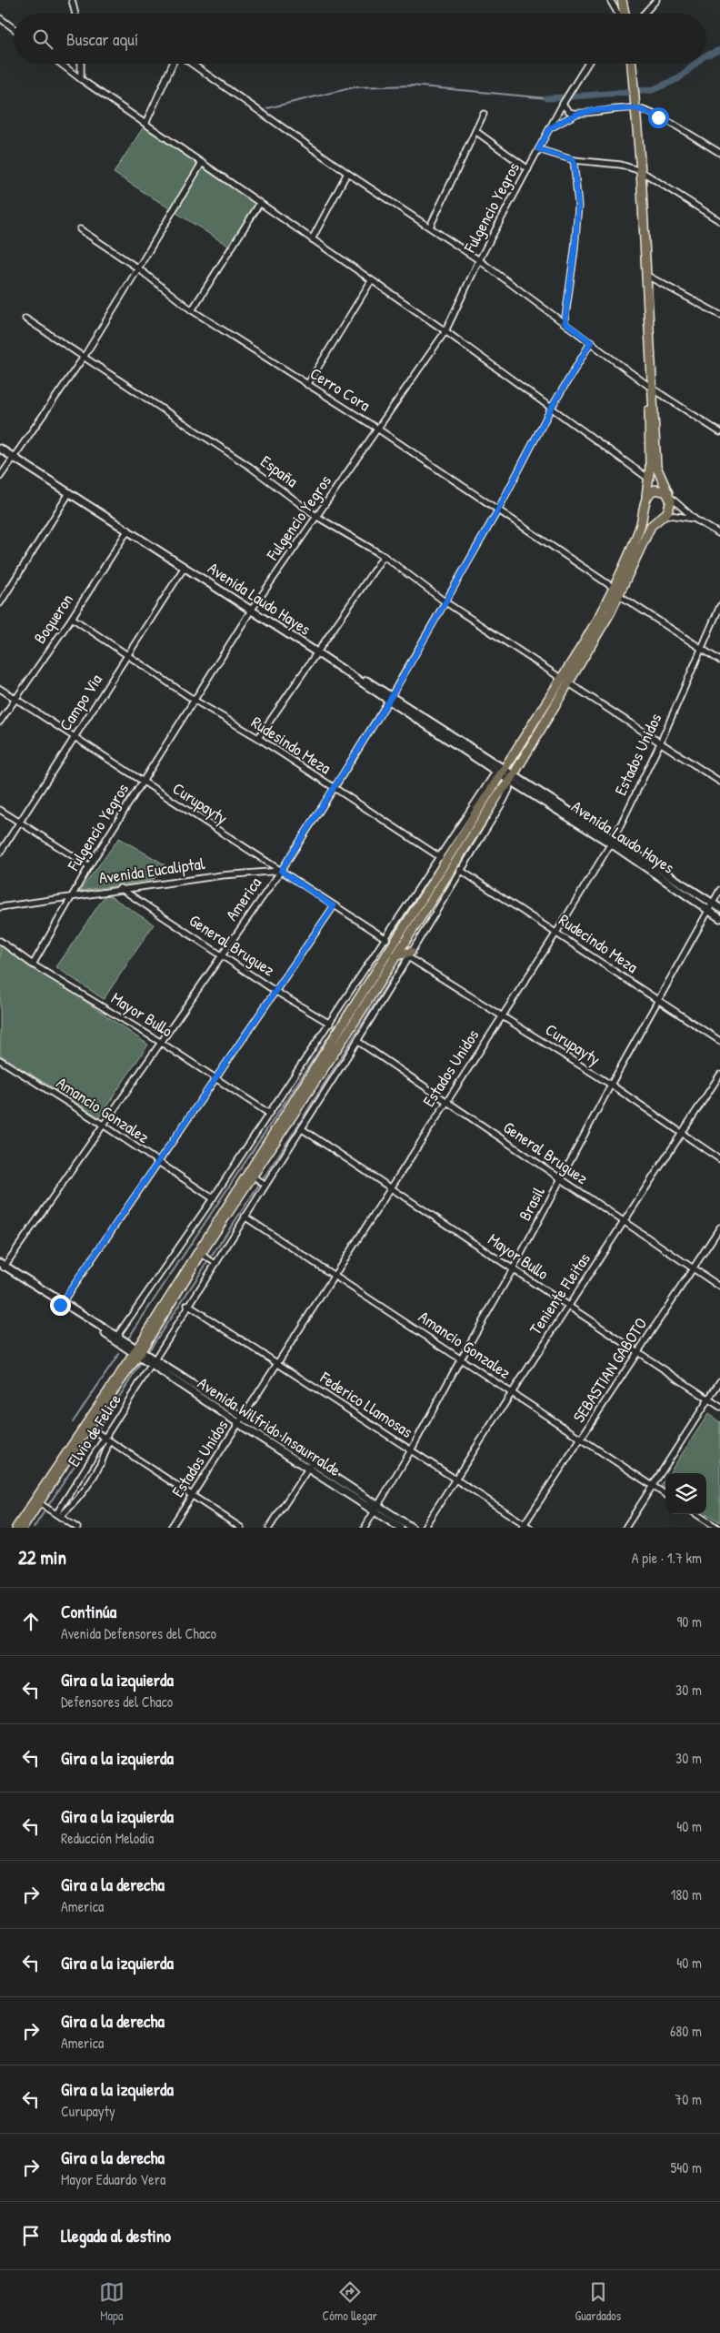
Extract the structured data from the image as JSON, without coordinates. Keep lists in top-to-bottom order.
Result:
{
  "streets": {
    "street": [
      "Fulgencio Yegros",
      "Cerro Cora",
      "España",
      "Avenida Laudo Hayes",
      "Boqueron",
      "Campo Via",
      "Rudesindo Meza",
      "Estados Unidos",
      "Curupayty",
      "Avenida Eucaliptal",
      "America",
      "Rudecindo Meza",
      "General Bruguez",
      "Mayor Bullo",
      "Amancio Gonzalez",
      "Brasil",
      "Teniente Fleitas",
      "SEBASTIAN GABOTO",
      "Federico Llamosas",
      "Avenida Wilfrido Insaurralde",
      "Elvio de Felice"
    ]
  },
  "crossings": [
    ["Fulgencio Yegros", "Cerro Cora"],
    ["Fulgencio Yegros", "España"],
    ["Fulgencio Yegros", "Avenida Laudo Hayes"],
    ["Fulgencio Yegros", "Rudesindo Meza"],
    ["Fulgencio Yegros", "Curupayty"],
    ["Fulgencio Yegros", "Avenida Eucaliptal"],
    ["Fulgencio Yegros", "Mayor Bullo"],
    ["Cerro Cora", "Estados Unidos"],
    ["Cerro Cora", "America"],
    ["España", "America"],
    ["Avenida Laudo Hayes", "Boqueron"],
    ["Avenida Laudo Hayes", "Campo Via"],
    ["Avenida Laudo Hayes", "Estados Unidos"],
    ["Avenida Laudo Hayes", "America"],
    ["Avenida Laudo Hayes", "Brasil"],
    ["Avenida Laudo Hayes", "Elvio de Felice"],
    ["Boqueron", "Rudesindo Meza"],
    ["Boqueron", "Curupayty"],
    ["Campo Via", "Rudesindo Meza"],
    ["Campo Via", "Curupayty"],
    ["Rudesindo Meza", "America"],
    ["Estados Unidos", "Curupayty"],
    ["Estados Unidos", "Rudecindo Meza"],
    ["Estados Unidos", "General Bruguez"],
    ["Estados Unidos", "Mayor Bullo"],
    ["Estados Unidos", "Amancio Gonzalez"],
    ["Estados Unidos", "Federico Llamosas"],
    ["Estados Unidos", "Avenida Wilfrido Insaurralde"],
    ["Curupayty", "Avenida Eucaliptal"],
    ["Curupayty", "America"],
    ["Curupayty", "Brasil"],
    ["Curupayty", "Teniente Fleitas"],
    ["Curupayty", "Elvio de Felice"],
    ["Avenida Eucaliptal", "America"],
    ["Avenida Eucaliptal", "General Bruguez"],
    ["America", "General Bruguez"],
    ["America", "Mayor Bullo"],
    ["America", "Amancio Gonzalez"],
    ["Rudecindo Meza", "Brasil"],
    ["Rudecindo Meza", "Elvio de Felice"],
    ["General Bruguez", "Brasil"],
    ["General Bruguez", "Teniente Fleitas"],
    ["General Bruguez", "SEBASTIAN GABOTO"],
    ["General Bruguez", "Elvio de Felice"],
    ["Mayor Bullo", "Brasil"],
    ["Mayor Bullo", "Teniente Fleitas"],
    ["Mayor Bullo", "SEBASTIAN GABOTO"],
    ["Mayor Bullo", "Elvio de Felice"],
    ["Amancio Gonzalez", "Brasil"],
    ["Amancio Gonzalez", "Teniente Fleitas"],
    ["Amancio Gonzalez", "SEBASTIAN GABOTO"],
    ["Amancio Gonzalez", "Elvio de Felice"],
    ["Brasil", "Federico Llamosas"],
    ["Brasil", "Avenida Wilfrido Insaurralde"],
    ["Teniente Fleitas", "Federico Llamosas"],
    ["SEBASTIAN GABOTO", "Federico Llamosas"],
    ["Federico Llamosas", "Elvio de Felice"],
    ["Avenida Wilfrido Insaurralde", "Elvio de Felice"]
  ],
  "page": {
    "search": "Buscar aquí",
    "heading": ["22 min", "A pie · 1.7 km"],
    "list": [
      ["Continúa", "Avenida Defensores del Chaco", "90 m"],
      ["Gira a la izquierda", "Defensores del Chaco", "30 m"],
      ["Gira a la izquierda", "30 m"],
      ["Gira a la izquierda", "Reducción Melodia", "40 m"],
      ["Gira a la derecha", "America", "180 m"],
      ["Gira a la izquierda", "40 m"],
      ["Gira a la derecha", "America", "680 m"],
      ["Gira a la izquierda", "Curupayty", "70 m"],
      ["Gira a la derecha", "Mayor Eduardo Vera", "540 m"],
      "Llegada al destino"
    ],
    "nav": ["Mapa", "Cómo llegar", "Guardados"]
  }
}
